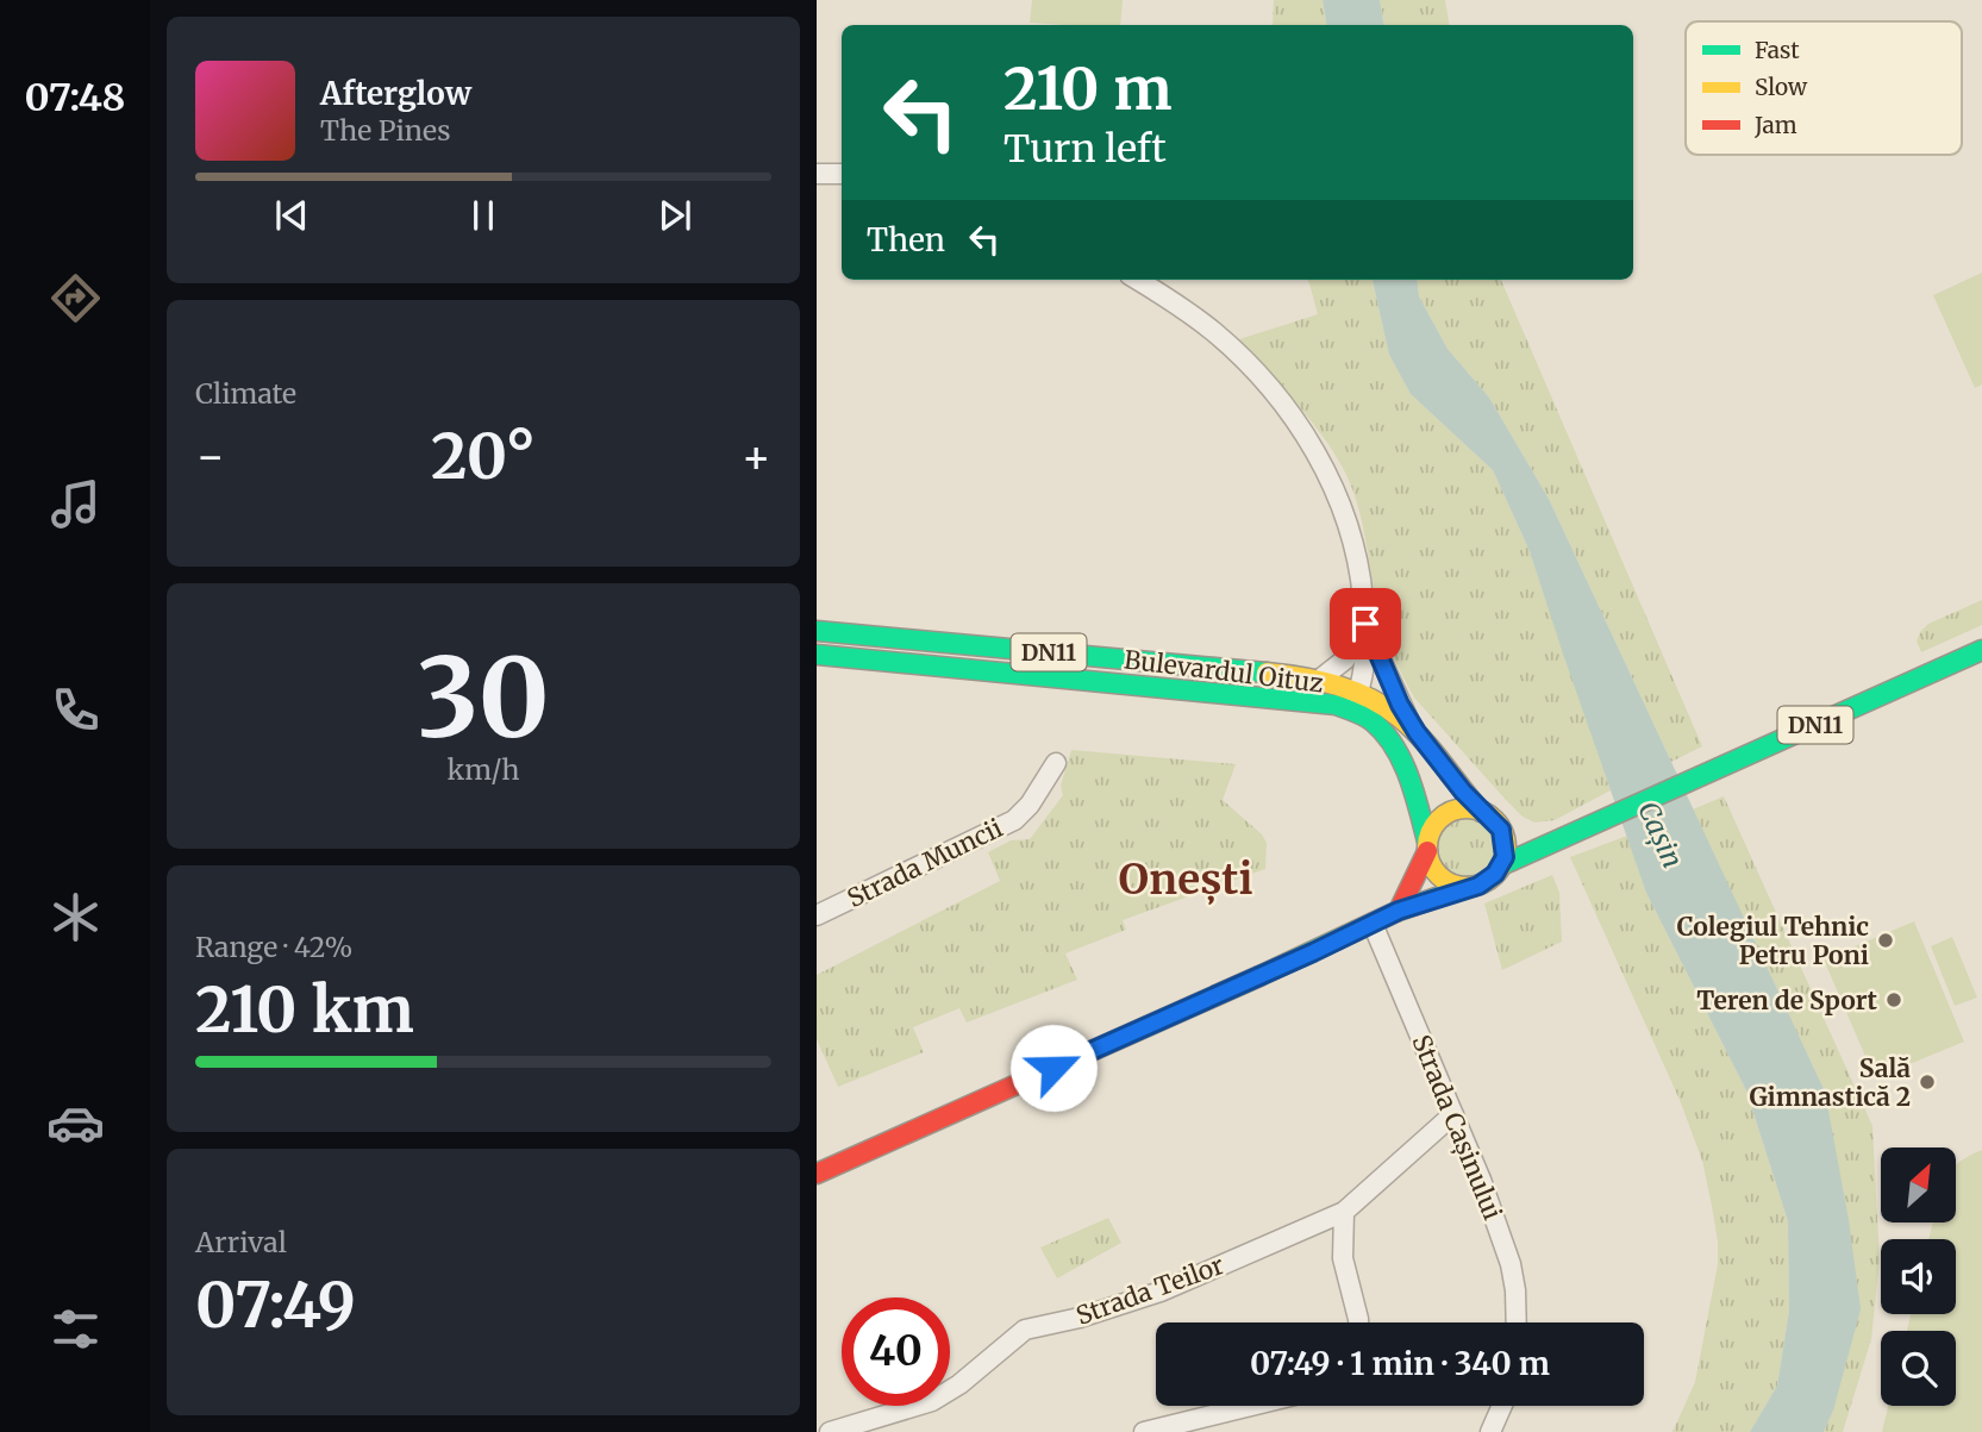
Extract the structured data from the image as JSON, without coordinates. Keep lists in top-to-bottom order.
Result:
{
  "streets": {
    "main road": ["DN11", "Bulevardul Oituz"],
    "street": ["Strada Muncii", "Strada Cașinului", "Strada Teilor"]
  },
  "crossings": [
    ["DN11", "Bulevardul Oituz"],
    ["Strada Cașinului", "Strada Teilor"]
  ],
  "districts": ["Onești"],
  "water": ["Cașin"],
  "places": ["Colegiul Tehnic Petru Poni", "Teren de Sport", "Sală Gimnastică 2"],
  "legend": ["Fast", "Slow", "Jam"],
  "north": "top right",
  "page": {
    "tabs": "07:48",
    "turn": ["210 m", "Turn left"],
    "song": ["Afterglow", "The Pines"],
    "then": "Then",
    "tile": [
      "Climate",
      ["30", "km/h"],
      ["Range · 42%", "210 km"],
      ["Arrival", "07:49"]
    ],
    "heat": ["−", "20°", "+"],
    "limit": "40",
    "trip": "07:49 · 1 min · 340 m"
  }
}
